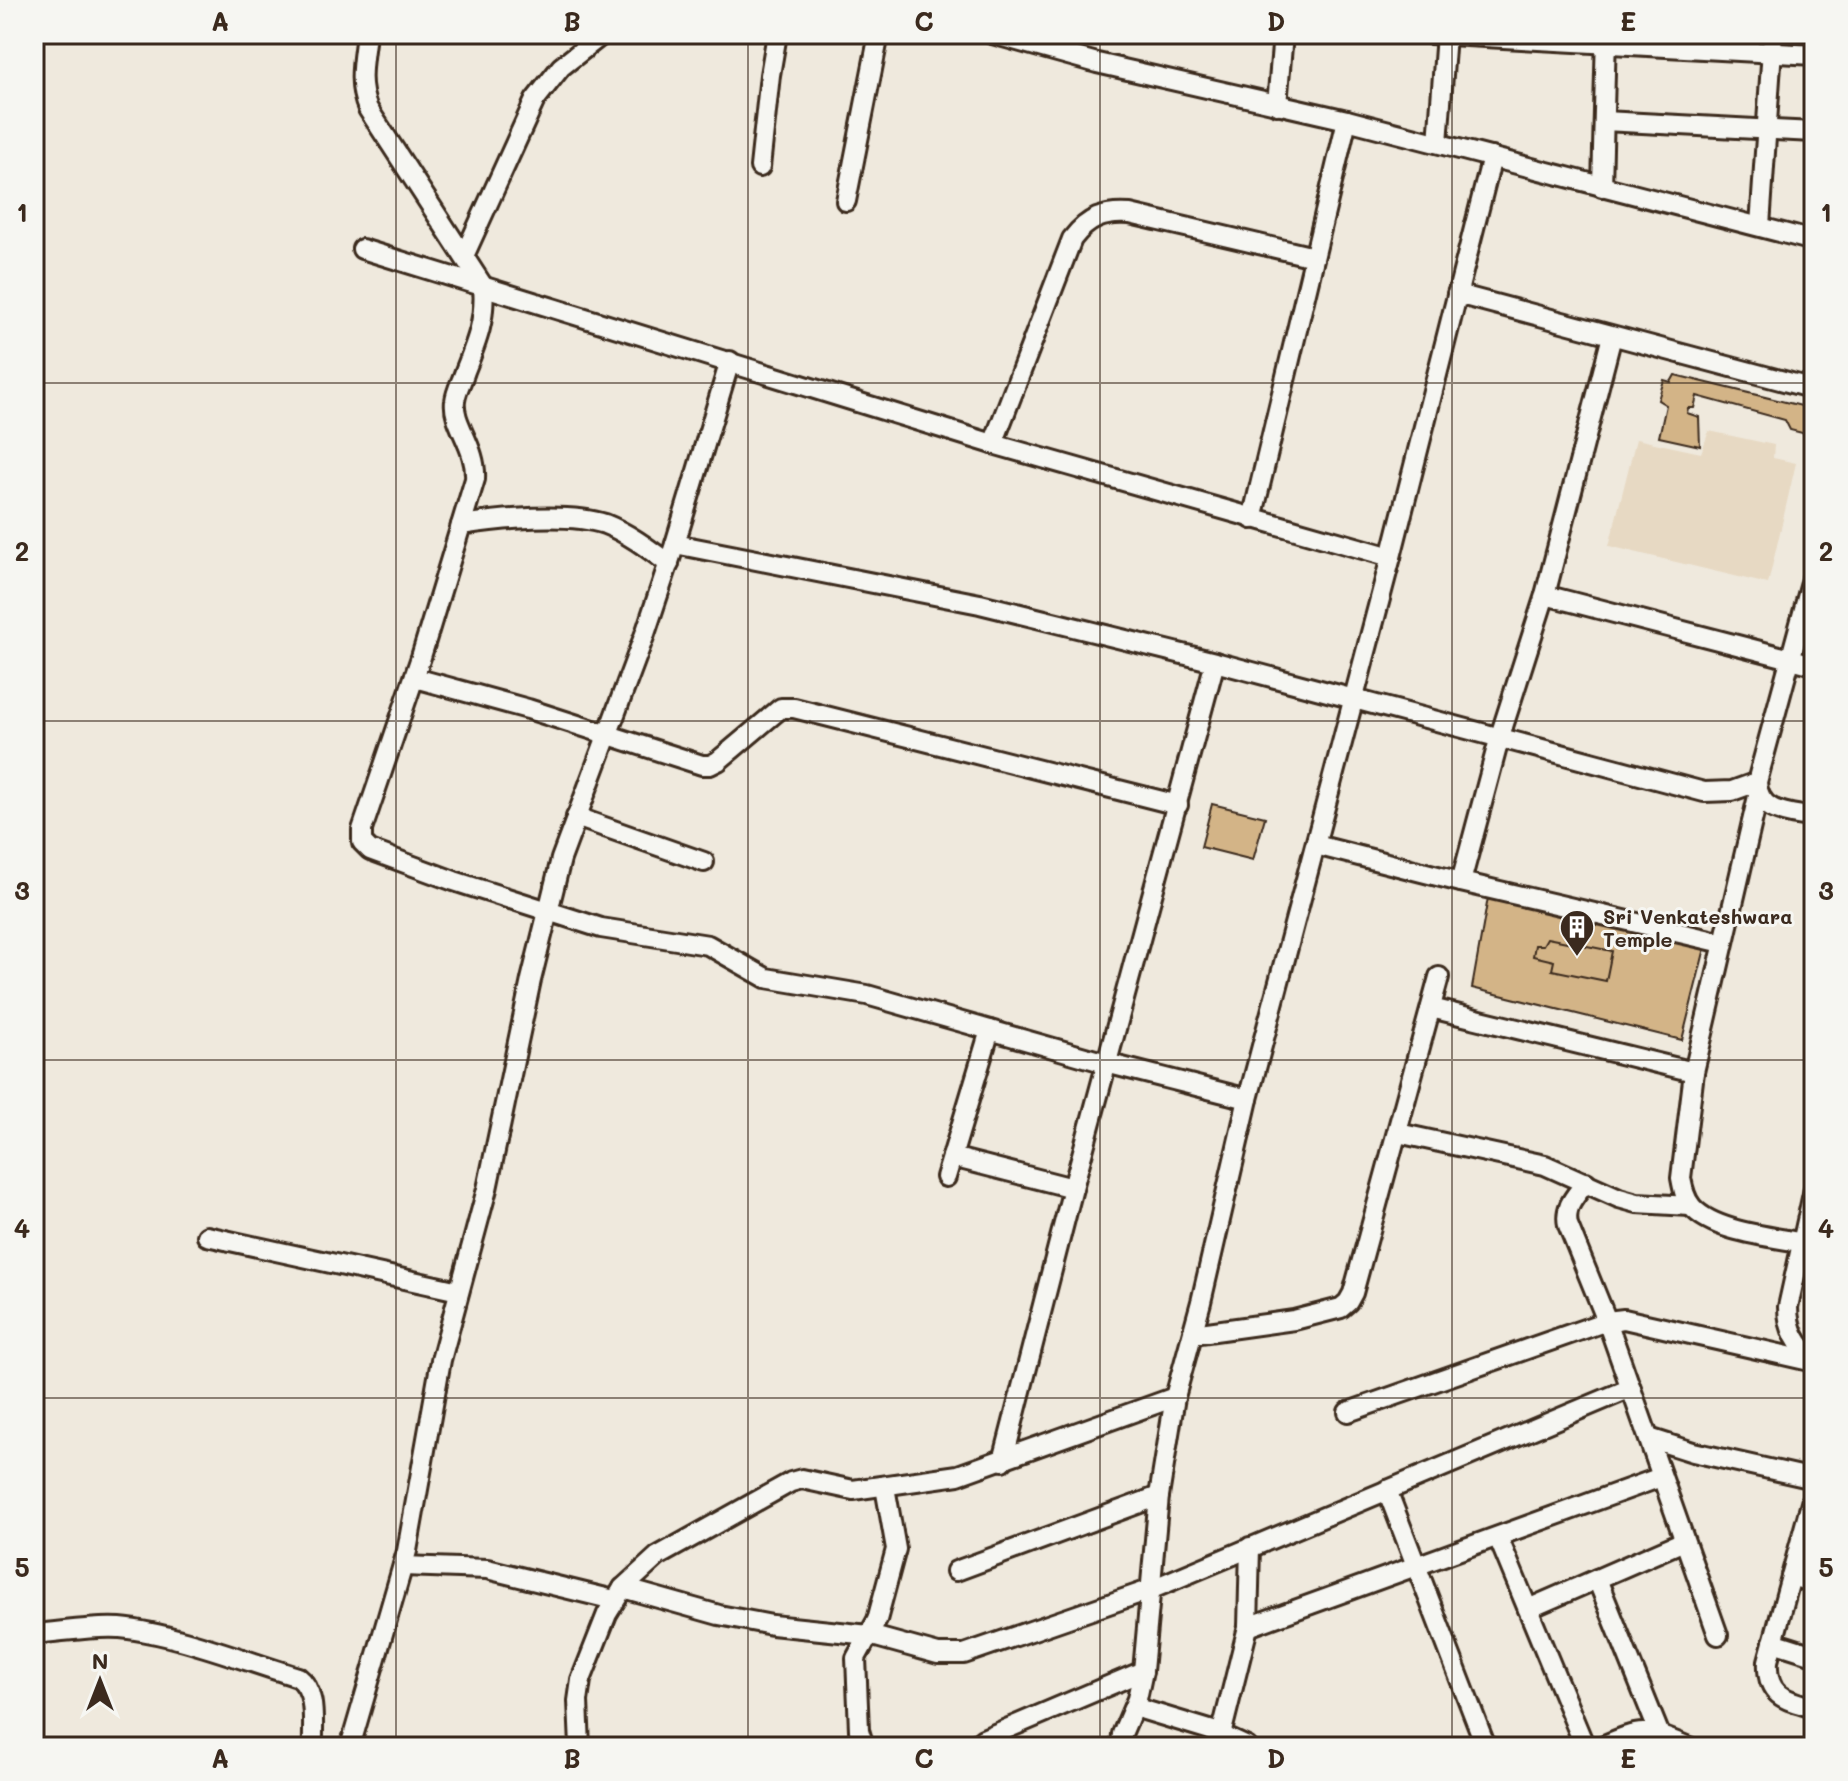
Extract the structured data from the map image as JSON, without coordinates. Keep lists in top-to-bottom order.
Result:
{
  "places": {
    "building": ["Sri Venkateshwara Temple"]
  },
  "north": "top",
  "grid": {
    "columns": [
      "A",
      "B",
      "C",
      "D",
      "E"
    ],
    "rows": [
      "1",
      "2",
      "3",
      "4",
      "5"
    ]
  }
}
